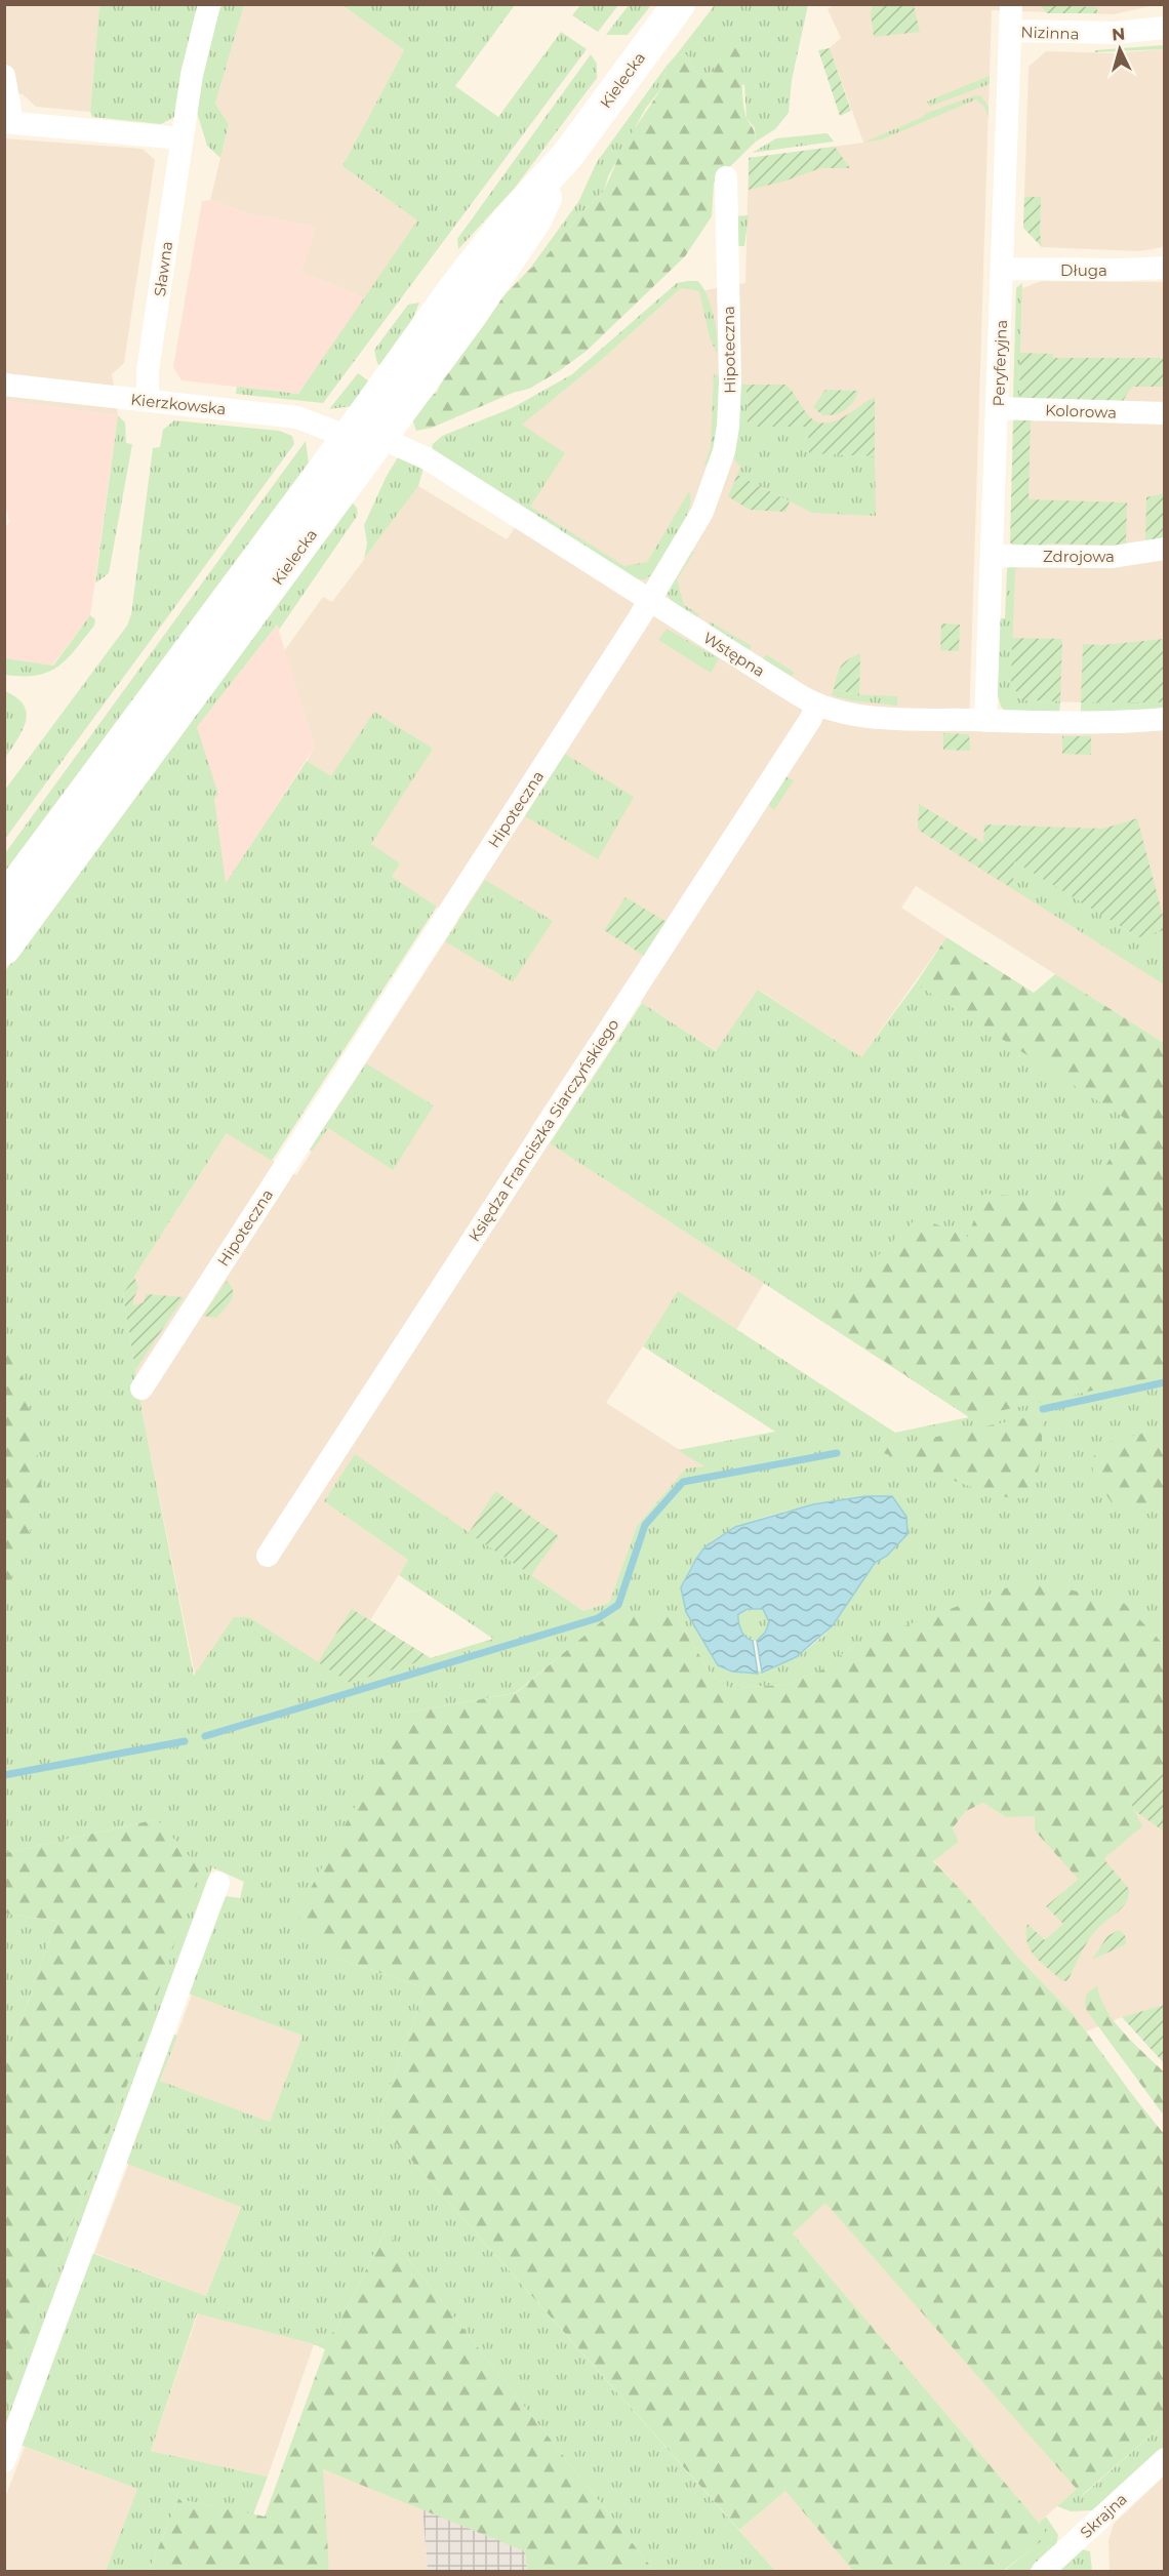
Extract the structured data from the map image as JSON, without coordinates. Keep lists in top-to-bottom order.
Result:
{
  "streets": {
    "main road": ["Kielecka"],
    "street": [
      "Nizinna",
      "Sławna",
      "Długa",
      "Hipoteczna",
      "Peryferyjna",
      "Kierzkowska",
      "Kolorowa",
      "Zdrojowa",
      "Wstępna",
      "Księdza Franciszka Siarczyńskiego",
      "Skrajna"
    ]
  },
  "crossings": [
    ["Nizinna", "Peryferyjna"],
    ["Kielecka", "Kierzkowska"],
    ["Kielecka", "Wstępna"],
    ["Sławna", "Kierzkowska"],
    ["Długa", "Peryferyjna"],
    ["Hipoteczna", "Wstępna"],
    ["Peryferyjna", "Kolorowa"],
    ["Peryferyjna", "Zdrojowa"],
    ["Peryferyjna", "Wstępna"],
    ["Kierzkowska", "Wstępna"],
    ["Wstępna", "Księdza Franciszka Siarczyńskiego"]
  ],
  "north": "top"
}
